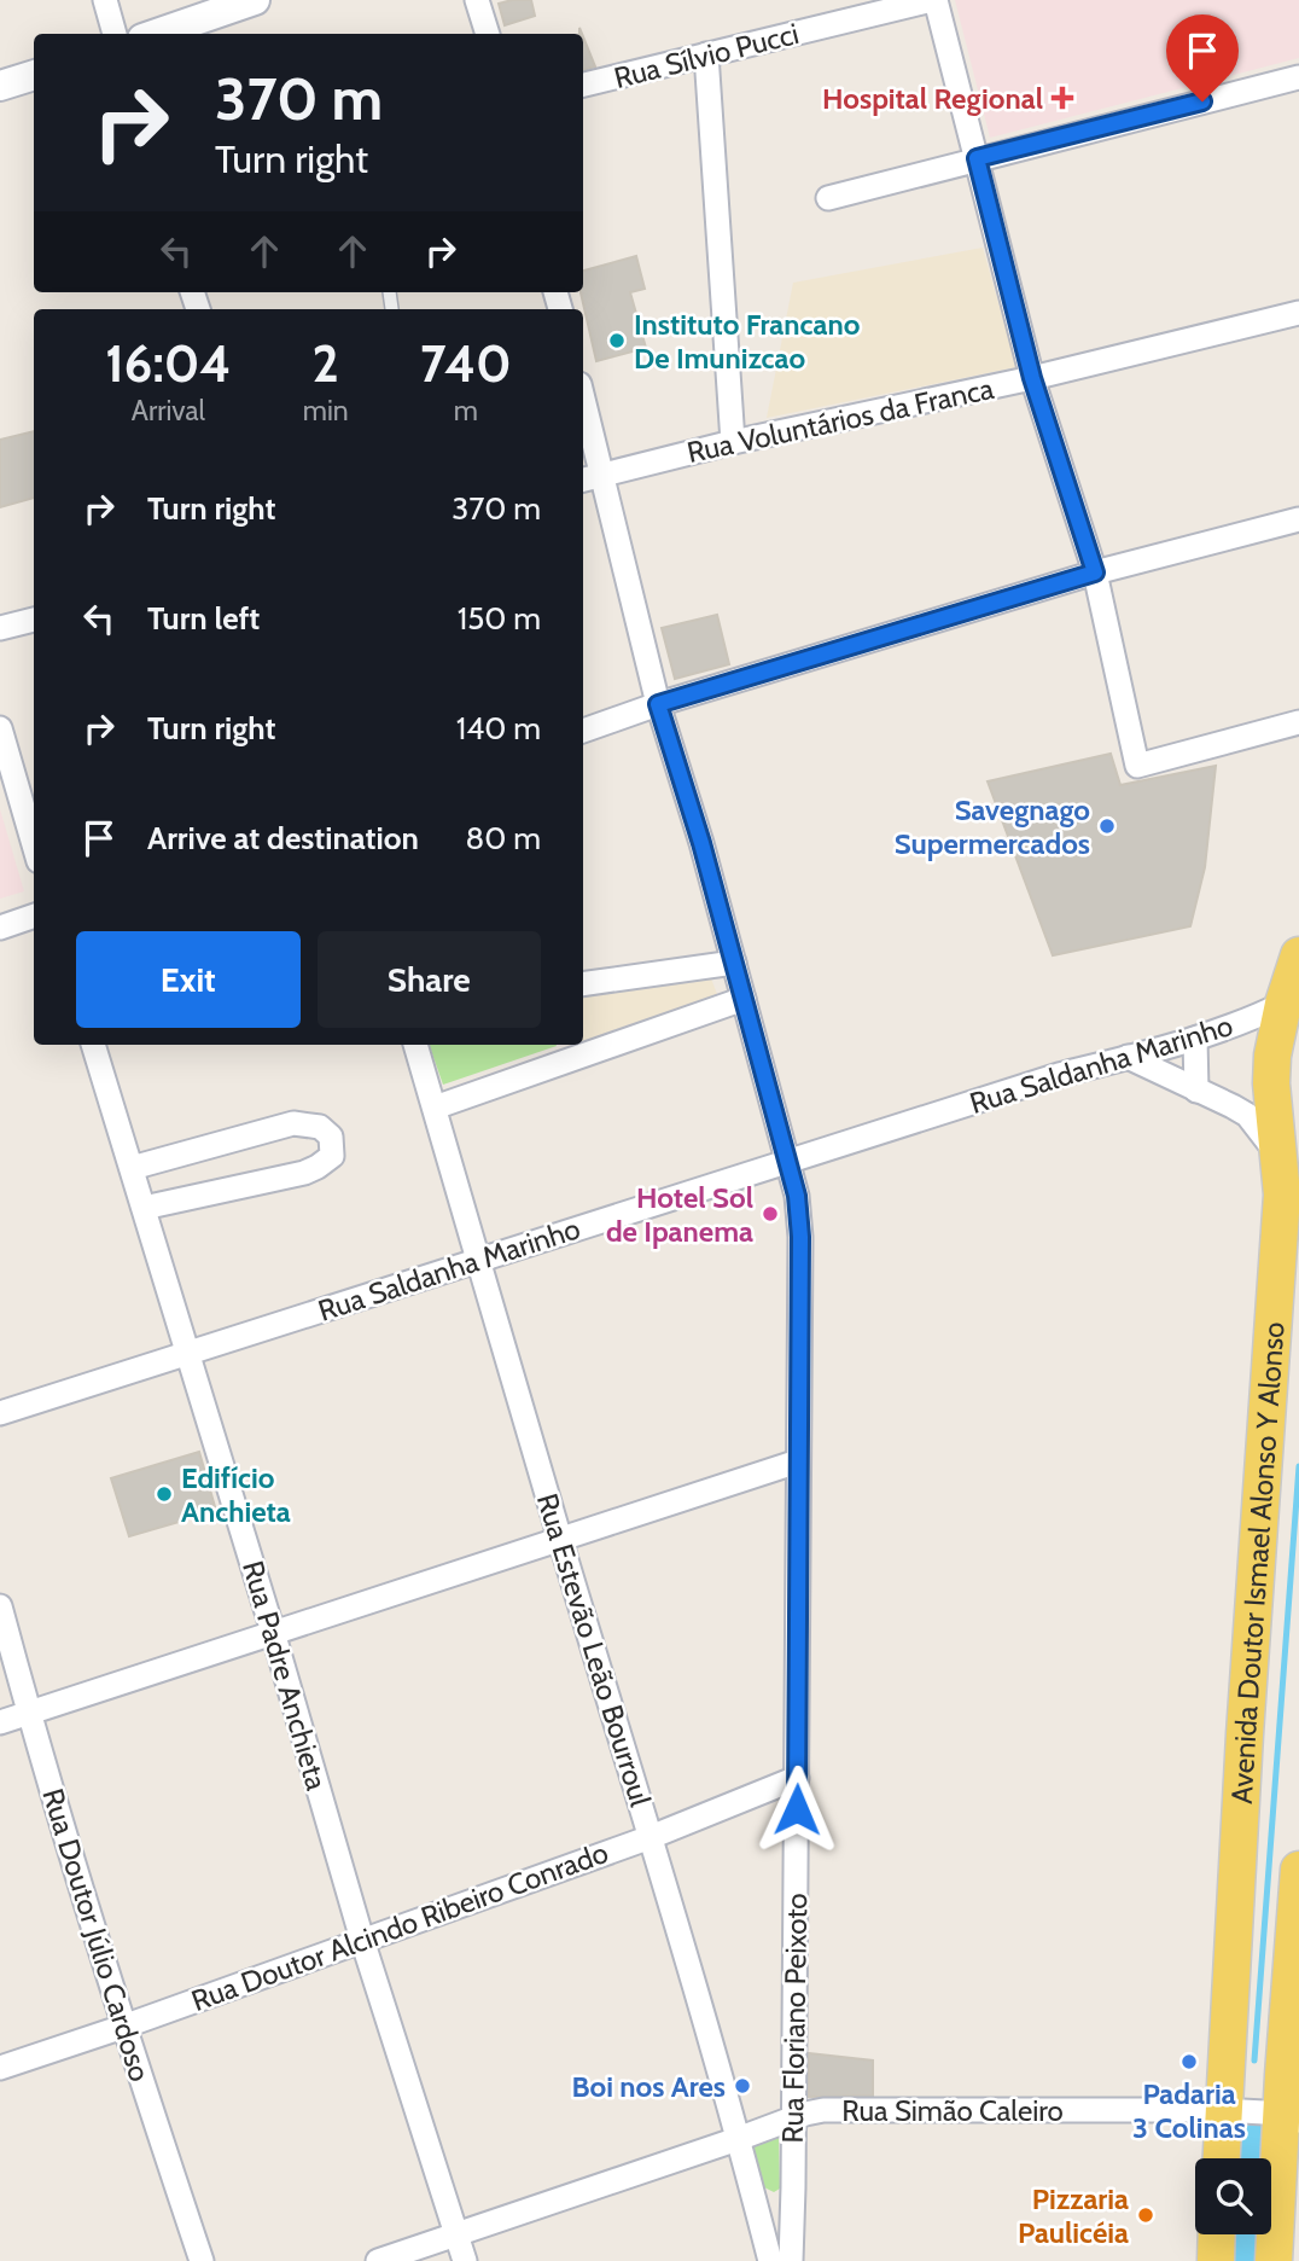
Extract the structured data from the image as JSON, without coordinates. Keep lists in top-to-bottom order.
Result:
{
  "streets": {
    "main road": ["Avenida Doutor Ismael Alonso Y Alonso"],
    "street": [
      "Rua Sílvio Pucci",
      "Rua Voluntários da Franca",
      "Rua Saldanha Marinho",
      "Rua Estevão Leão Bourroul",
      "Rua Padre Anchieta",
      "Rua Doutor Alcindo Ribeiro Conrado",
      "Rua Doutor Júlio Cardoso",
      "Rua Floriano Peixoto",
      "Rua Simão Caleiro"
    ]
  },
  "crossings": [
    ["Rua Voluntários da Franca", "Rua Floriano Peixoto"],
    ["Rua Saldanha Marinho", "Avenida Doutor Ismael Alonso Y Alonso"],
    ["Rua Saldanha Marinho", "Rua Estevão Leão Bourroul"],
    ["Rua Saldanha Marinho", "Rua Padre Anchieta"],
    ["Rua Saldanha Marinho", "Rua Floriano Peixoto"],
    ["Avenida Doutor Ismael Alonso Y Alonso", "Rua Simão Caleiro"],
    ["Rua Estevão Leão Bourroul", "Rua Doutor Alcindo Ribeiro Conrado"],
    ["Rua Estevão Leão Bourroul", "Rua Simão Caleiro"],
    ["Rua Padre Anchieta", "Rua Doutor Alcindo Ribeiro Conrado"],
    ["Rua Padre Anchieta", "Rua Simão Caleiro"],
    ["Rua Doutor Alcindo Ribeiro Conrado", "Rua Doutor Júlio Cardoso"],
    ["Rua Doutor Alcindo Ribeiro Conrado", "Rua Floriano Peixoto"],
    ["Rua Floriano Peixoto", "Rua Simão Caleiro"]
  ],
  "places": {
    "health": ["Hospital Regional"],
    "other": [
      "Instituto Francano De Imunizcao",
      "Savegnago Supermercados",
      "Hotel Sol de Ipanema",
      "Edifício Anchieta",
      "Padaria 3 Colinas",
      "Boi nos Ares",
      "Pizzaria Paulicéia"
    ]
  },
  "page": {
    "turn": ["370 m", "Turn right"],
    "eta": [
      "16:04",
      "Arrival",
      "2",
      "min",
      "740",
      "m"
    ],
    "list": [
      {
        "name": "Turn right",
        "value": "370 m"
      },
      {
        "name": "Turn left",
        "value": "150 m"
      },
      {
        "name": "Turn right",
        "value": "140 m"
      },
      {
        "name": "Arrive at destination",
        "value": "80 m"
      }
    ],
    "buttons": ["Exit", "Share"]
  }
}
